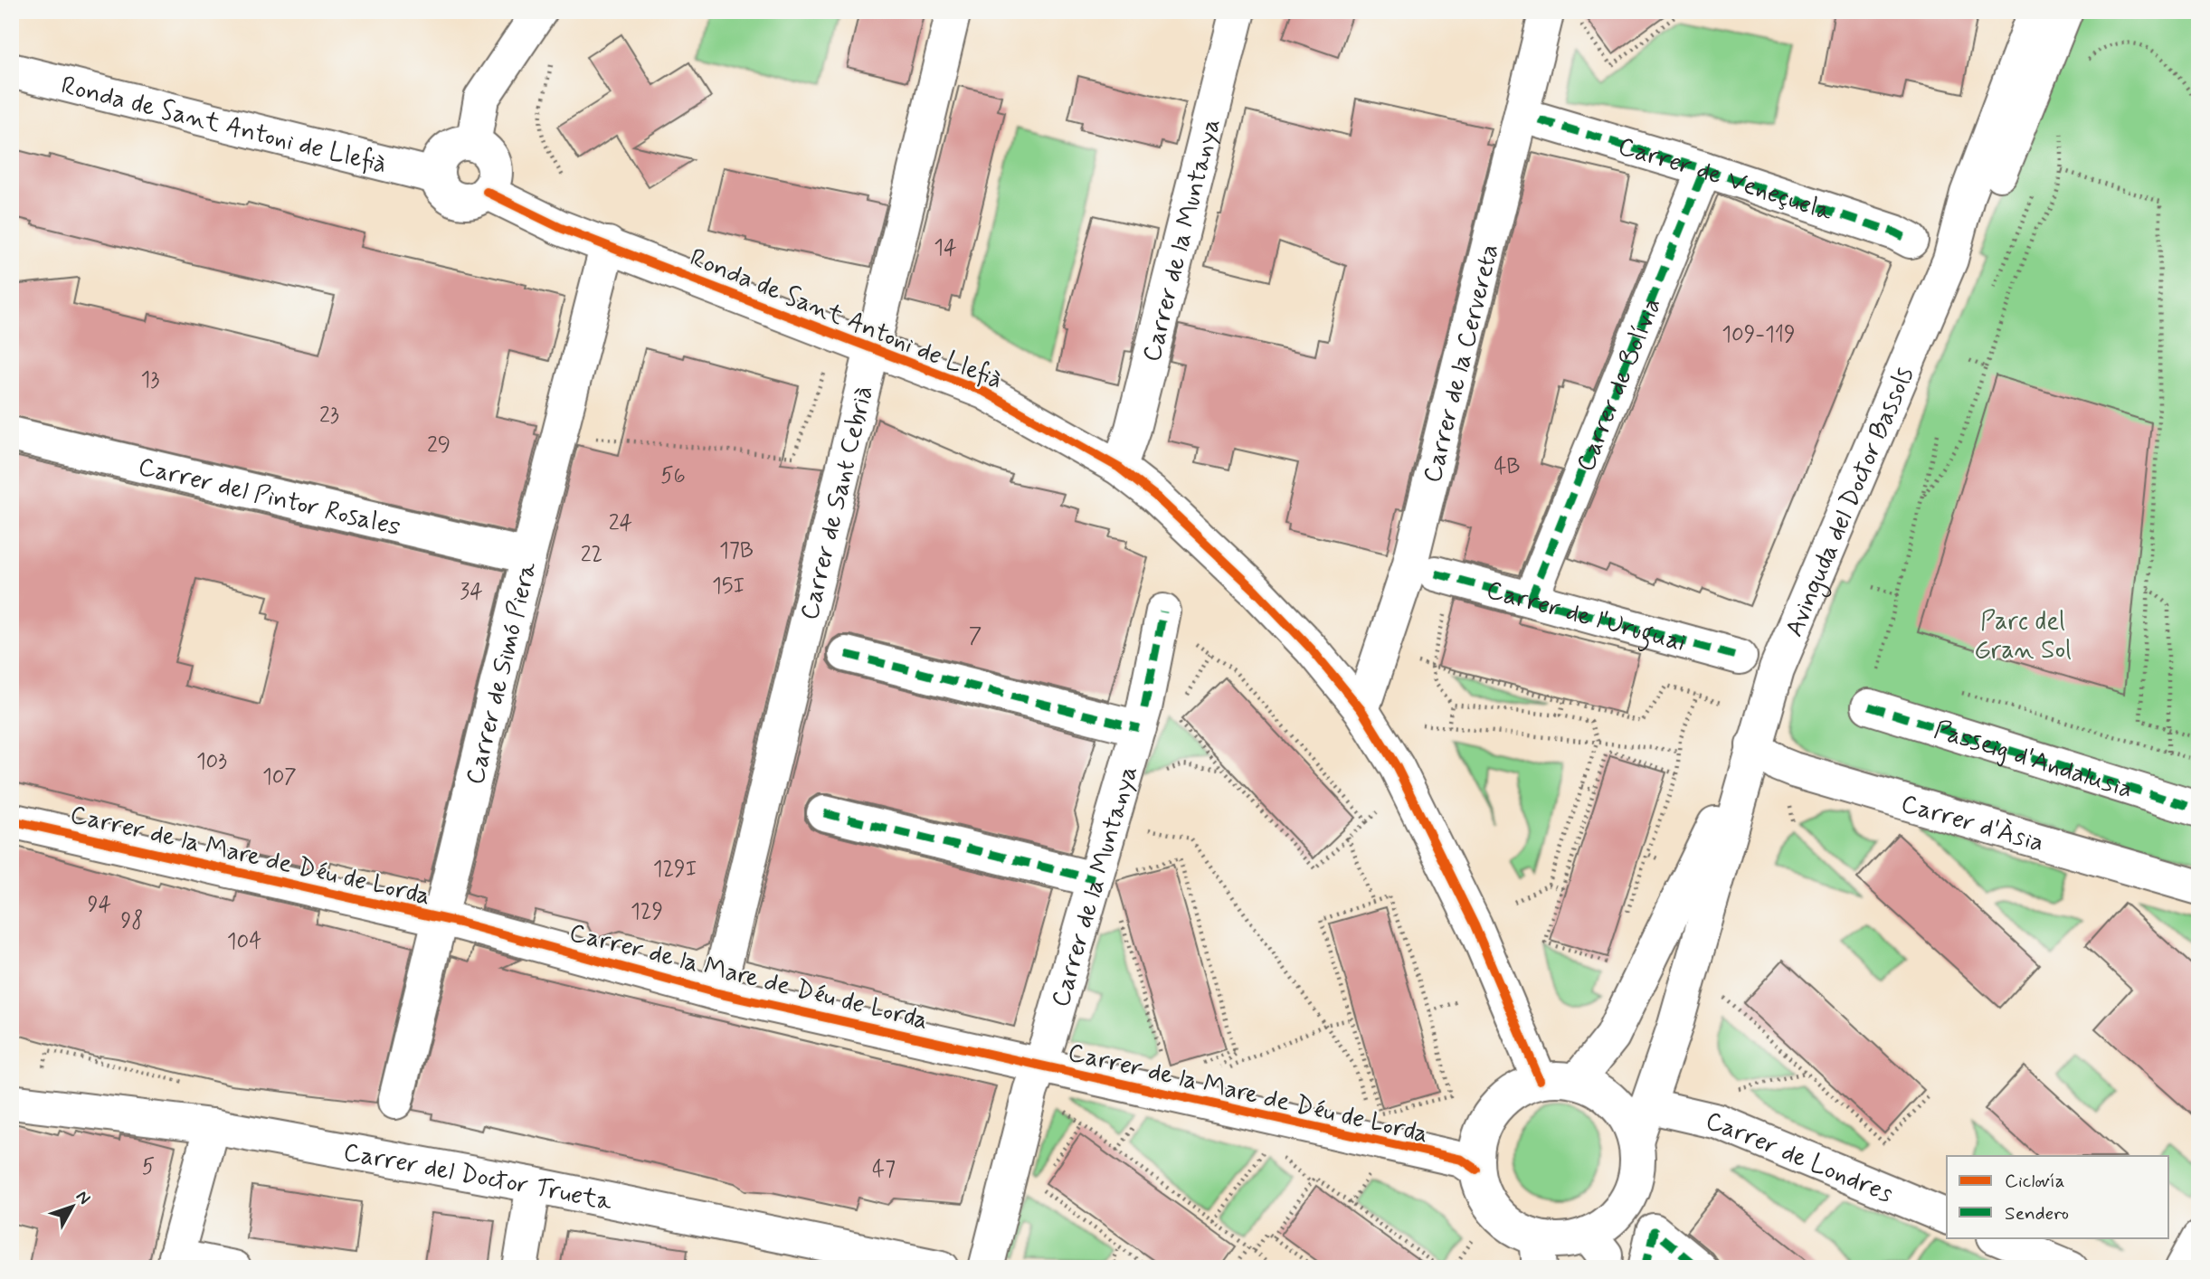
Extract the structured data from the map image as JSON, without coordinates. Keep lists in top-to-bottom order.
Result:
{
  "streets": {
    "street": [
      "Ronda de Sant Antoni de Llefià",
      "Carrer de Veneçuela",
      "Carrer de la Muntanya",
      "Carrer de la Cervereta",
      "Carrer de Bolívia",
      "Carrer del Pintor Rosales",
      "Avinguda del Doctor Bassols",
      "Carrer de Sant Cebrià",
      "Carrer de l'Uruguai",
      "Carrer de Simó Piera",
      "Passeig d'Andalusia",
      "Carrer d'Àsia",
      "Carrer de la Mare de Déu de Lorda",
      "Carrer de Londres",
      "Carrer del Doctor Trueta"
    ]
  },
  "crossings": [
    ["Ronda de Sant Antoni de Llefià", "Carrer de la Muntanya"],
    ["Ronda de Sant Antoni de Llefià", "Carrer de la Cervereta"],
    ["Ronda de Sant Antoni de Llefià", "Avinguda del Doctor Bassols"],
    ["Ronda de Sant Antoni de Llefià", "Carrer de Sant Cebrià"],
    ["Ronda de Sant Antoni de Llefià", "Carrer de Simó Piera"],
    ["Ronda de Sant Antoni de Llefià", "Carrer de la Mare de Déu de Lorda"],
    ["Carrer de Veneçuela", "Carrer de Bolívia"],
    ["Carrer de la Muntanya", "Carrer de la Mare de Déu de Lorda"],
    ["Carrer de Bolívia", "Carrer de l'Uruguai"],
    ["Carrer del Pintor Rosales", "Carrer de Simó Piera"],
    ["Avinguda del Doctor Bassols", "Carrer d'Àsia"],
    ["Avinguda del Doctor Bassols", "Carrer de la Mare de Déu de Lorda"],
    ["Avinguda del Doctor Bassols", "Carrer de Londres"],
    ["Carrer de Sant Cebrià", "Carrer de la Mare de Déu de Lorda"],
    ["Carrer de Simó Piera", "Carrer de la Mare de Déu de Lorda"]
  ],
  "parks": ["Parc del Gran Sol"],
  "house_numbers": [
    "14",
    "109-119",
    "13",
    "23",
    "29",
    "4B",
    "56",
    "24",
    "17B",
    "22",
    "15I",
    "34",
    "7",
    "103",
    "107",
    "129I",
    "94",
    "129",
    "98",
    "104",
    "5",
    "47"
  ],
  "legend": ["Ciclovía", "Sendero"],
  "north": "top right"
}
